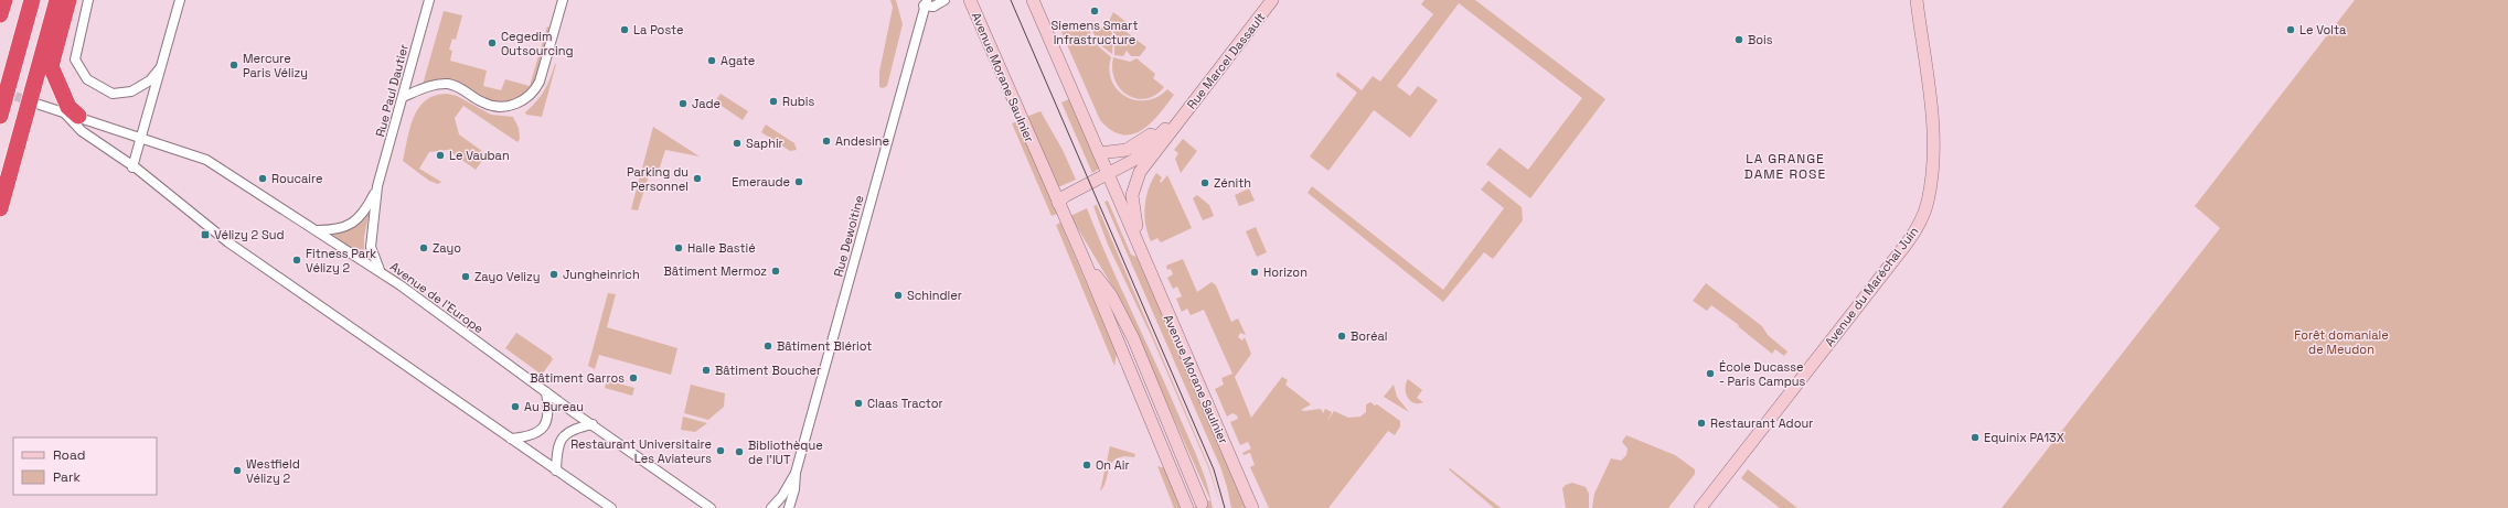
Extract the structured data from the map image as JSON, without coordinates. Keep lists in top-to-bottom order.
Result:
{
  "streets": {
    "main road": ["Rue Marcel Dassault", "Avenue Morane Saulnier", "Avenue du Maréchal Juin"],
    "street": ["Rue Paul Dautier", "Rue Dewoitine", "Avenue de l'Europe"]
  },
  "crossings": [
    ["Rue Marcel Dassault", "Avenue Morane Saulnier"],
    ["Rue Paul Dautier", "Avenue de l'Europe"]
  ],
  "districts": ["LA GRANGE DAME ROSE"],
  "parks": ["Forêt domaniale de Meudon"],
  "places": {
    "other": [
      "Siemens Smart Infrastructure",
      "La Poste",
      "Le Volta",
      "Bois",
      "Cegedim Outsourcing",
      "Agate",
      "Mercure Paris Vélizy",
      "Rubis",
      "Jade",
      "Andesine",
      "Saphir",
      "Le Vauban",
      "Roucaire",
      "Parking du Personnel",
      "Emeraude",
      "Zénith",
      "Zayo",
      "Halle Bastié",
      "Fitness Park Vélizy 2",
      "Bâtiment Mermoz",
      "Horizon",
      "Jungheinrich",
      "Zayo Velizy",
      "Schindler",
      "Boréal",
      "Bâtiment Blériot",
      "Bâtiment Boucher",
      "École Ducasse - Paris Campus",
      "Bâtiment Garros",
      "Claas Tractor",
      "Au Bureau",
      "Restaurant Adour",
      "Equinix PA13X",
      "Restaurant Universitaire Les Aviateurs",
      "Bibliothèque de l'IUT",
      "On Air",
      "Westfield Vélizy 2"
    ],
    "transit": ["Vélizy 2 Sud"]
  },
  "legend": ["Road", "Park"]
}
